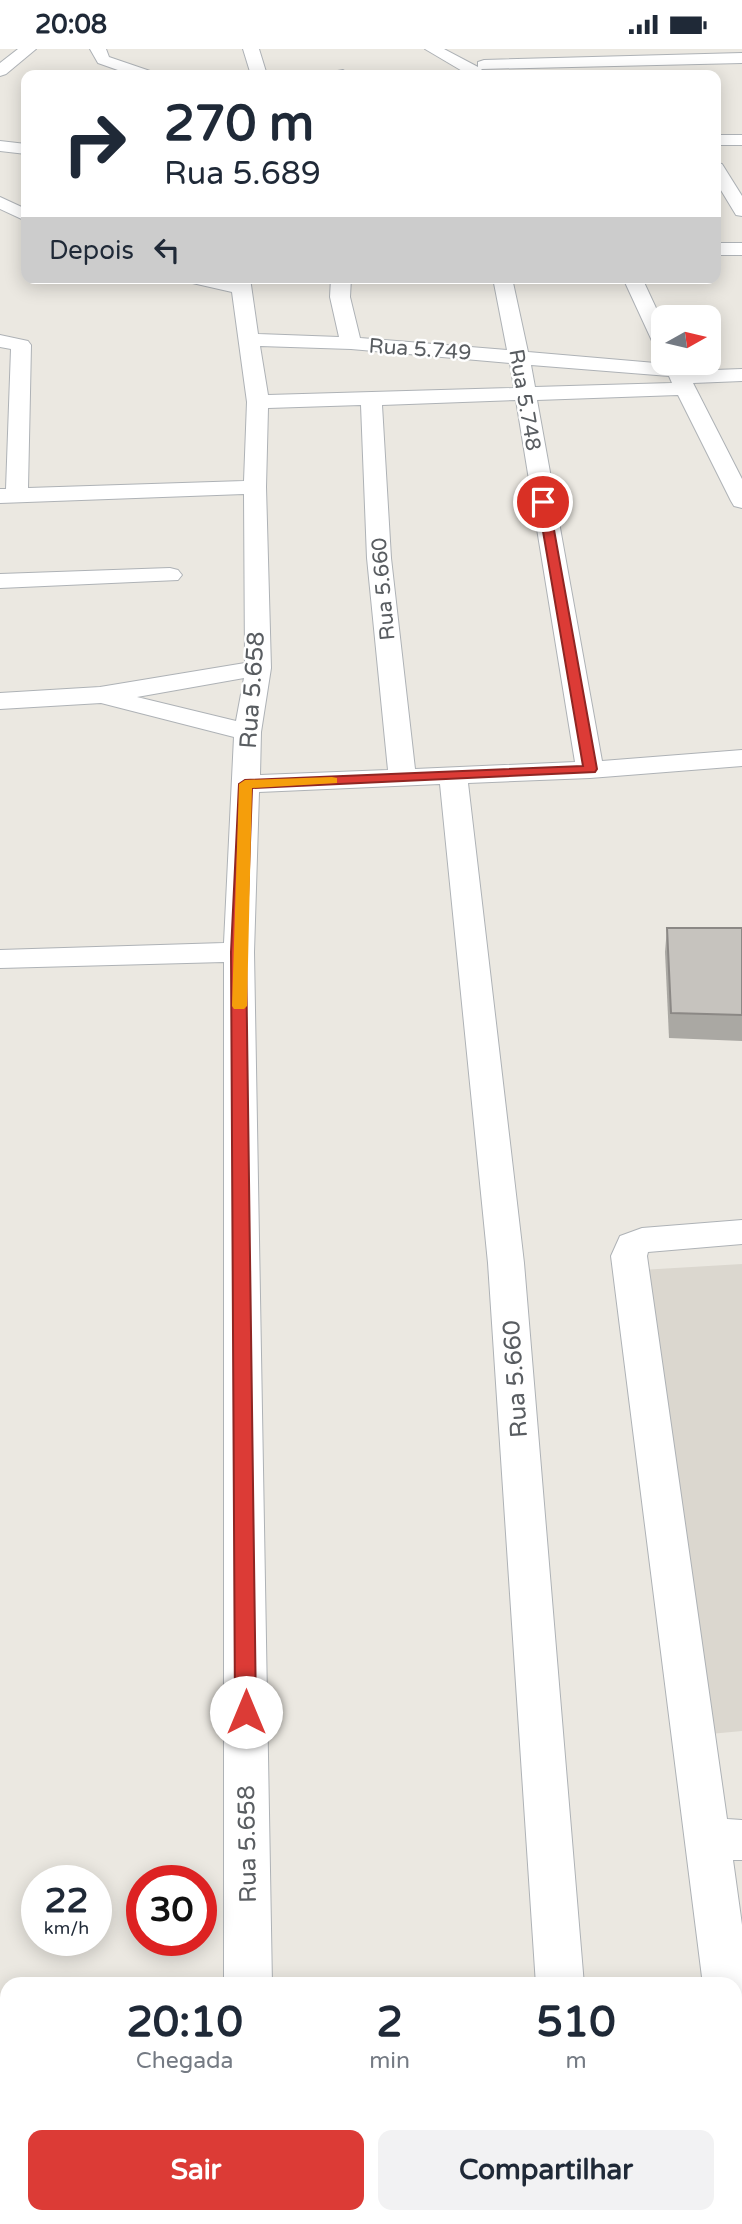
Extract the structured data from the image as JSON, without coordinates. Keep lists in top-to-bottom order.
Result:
{
  "streets": {
    "street": [
      "Rua 5.749",
      "Rua 5.748",
      "Rua 5.660",
      "Rua 5.658"
    ]
  },
  "crossings": [
    ["Rua 5.749", "Rua 5.748"],
    ["Rua 5.749", "Rua 5.658"]
  ],
  "north": "right",
  "page": {
    "status": "20:08",
    "turn": ["270 m", "Rua 5.689"],
    "then": "Depois",
    "speed": "22 km/h",
    "limit": "30",
    "eta": [
      "20:10",
      "Chegada",
      "2",
      "min",
      "510",
      "m"
    ],
    "buttons": ["Sair", "Compartilhar"]
  }
}
